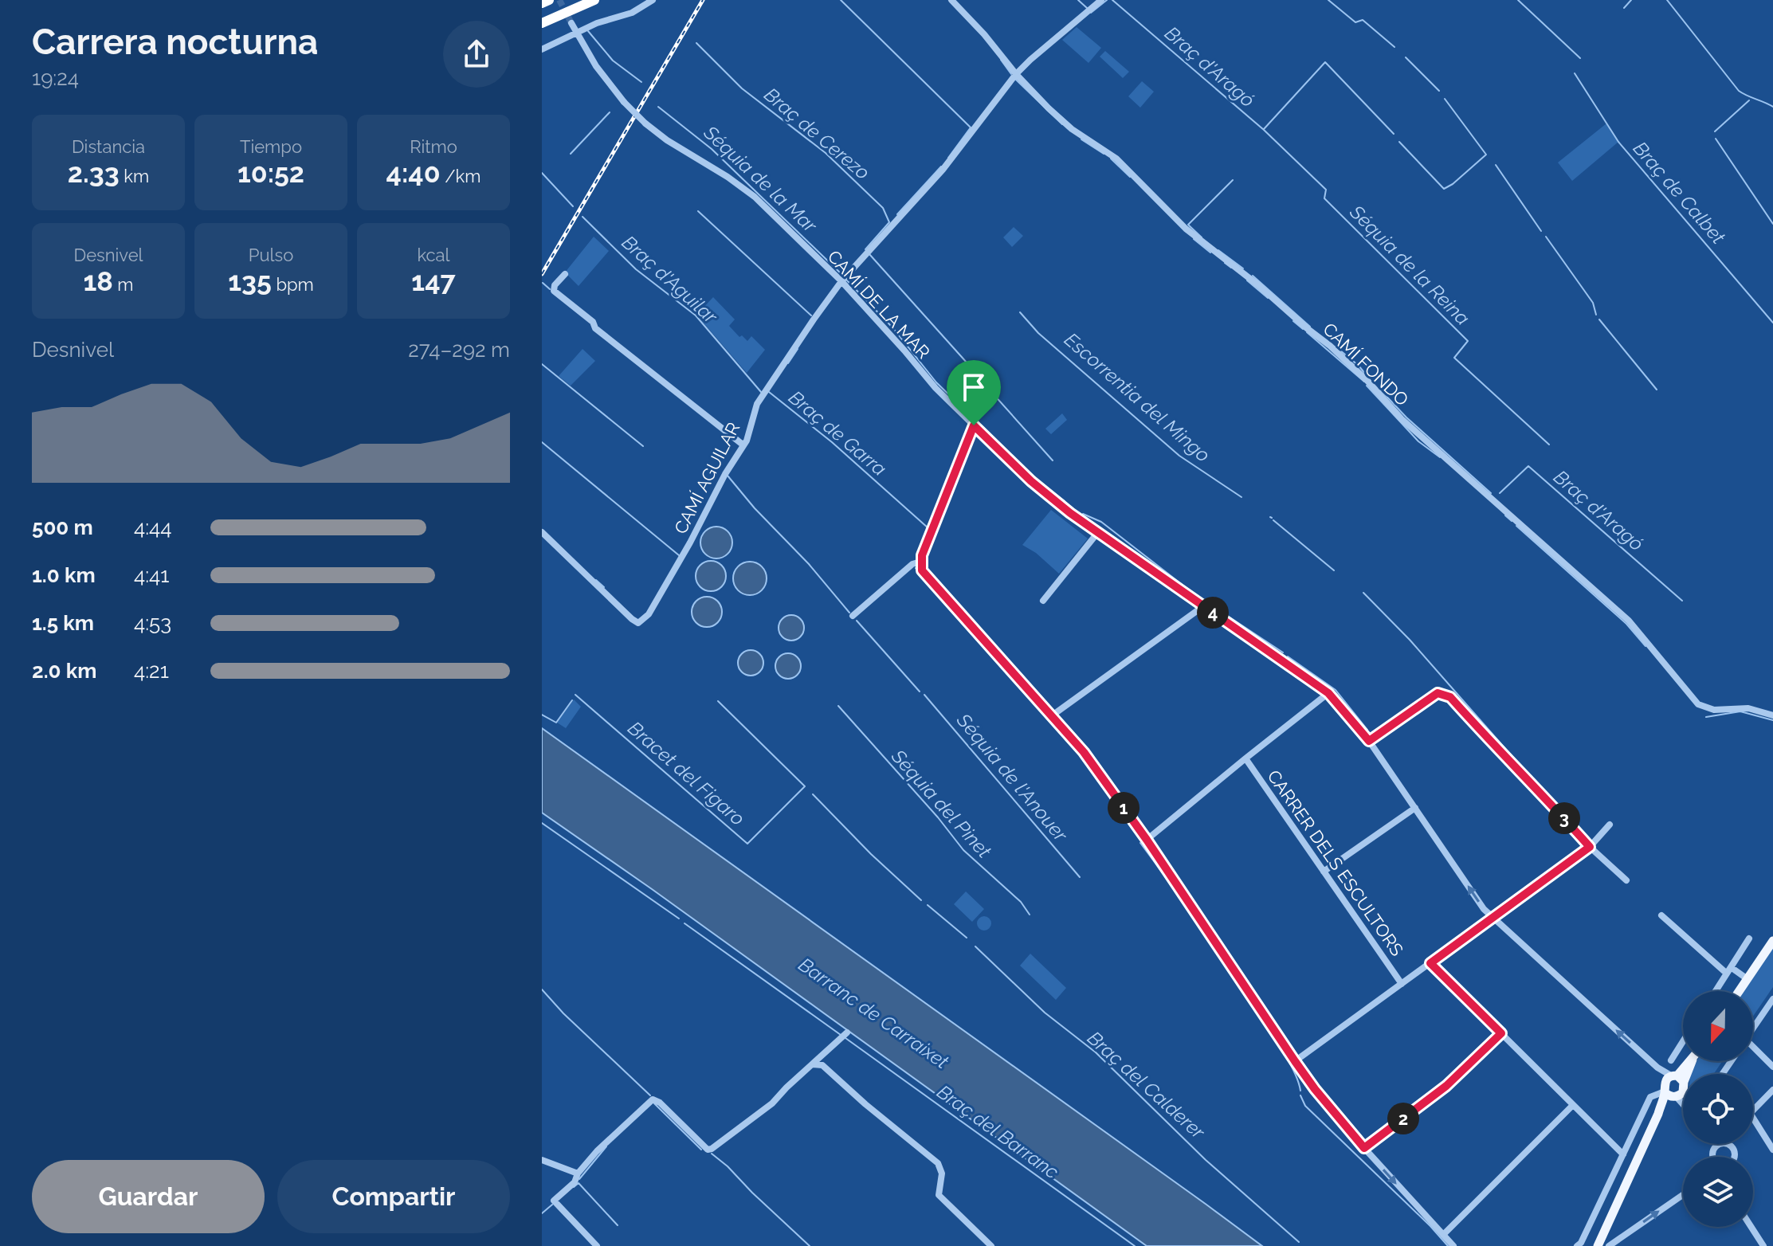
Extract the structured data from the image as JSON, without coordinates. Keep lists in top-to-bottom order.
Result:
{
  "streets": {
    "street": [
      "CAMÍ DE LA MAR",
      "CAMÍ FONDO",
      "CAMÍ AGUILAR",
      "CARRER DELS ESCULTORS"
    ]
  },
  "crossings": [
    ["CAMÍ DE LA MAR", "CAMÍ AGUILAR"],
    ["CAMÍ FONDO", "CAMÍ AGUILAR"]
  ],
  "water": [
    "Braç d'Aragó",
    "Braç de Cerezo",
    "Séquia de la Mar",
    "Braç de Calbet",
    "Séquia de la Reina",
    "Braç d'Aguilar",
    "Escorrentia del Mingo",
    "Braç de Garra",
    "Bracet del Figaro",
    "Séquia de l'Anouer",
    "Séquia del Pinet",
    "Barranc de Carraixet",
    "Braç del Calderer",
    "Braç del Barranc"
  ],
  "north": "bottom",
  "page": {
    "heading": ["Carrera nocturna", "19:24"],
    "stats": [
      ["Distancia", "2.33 km"],
      ["Tiempo", "10:52"],
      ["Ritmo", "4:40 /km"],
      ["Desnivel", "18 m"],
      ["Pulso", "135 bpm"],
      ["kcal", "147"]
    ],
    "chart": ["Desnivel", "274–292 m"],
    "list": [
      {
        "name": "500 m",
        "note": "4:44"
      },
      {
        "name": "1.0 km",
        "note": "4:41"
      },
      {
        "name": "1.5 km",
        "note": "4:53"
      },
      {
        "name": "2.0 km",
        "note": "4:21"
      }
    ],
    "pins": [
      "4",
      "1",
      "3",
      "2"
    ],
    "buttons": ["Guardar", "Compartir"]
  }
}
